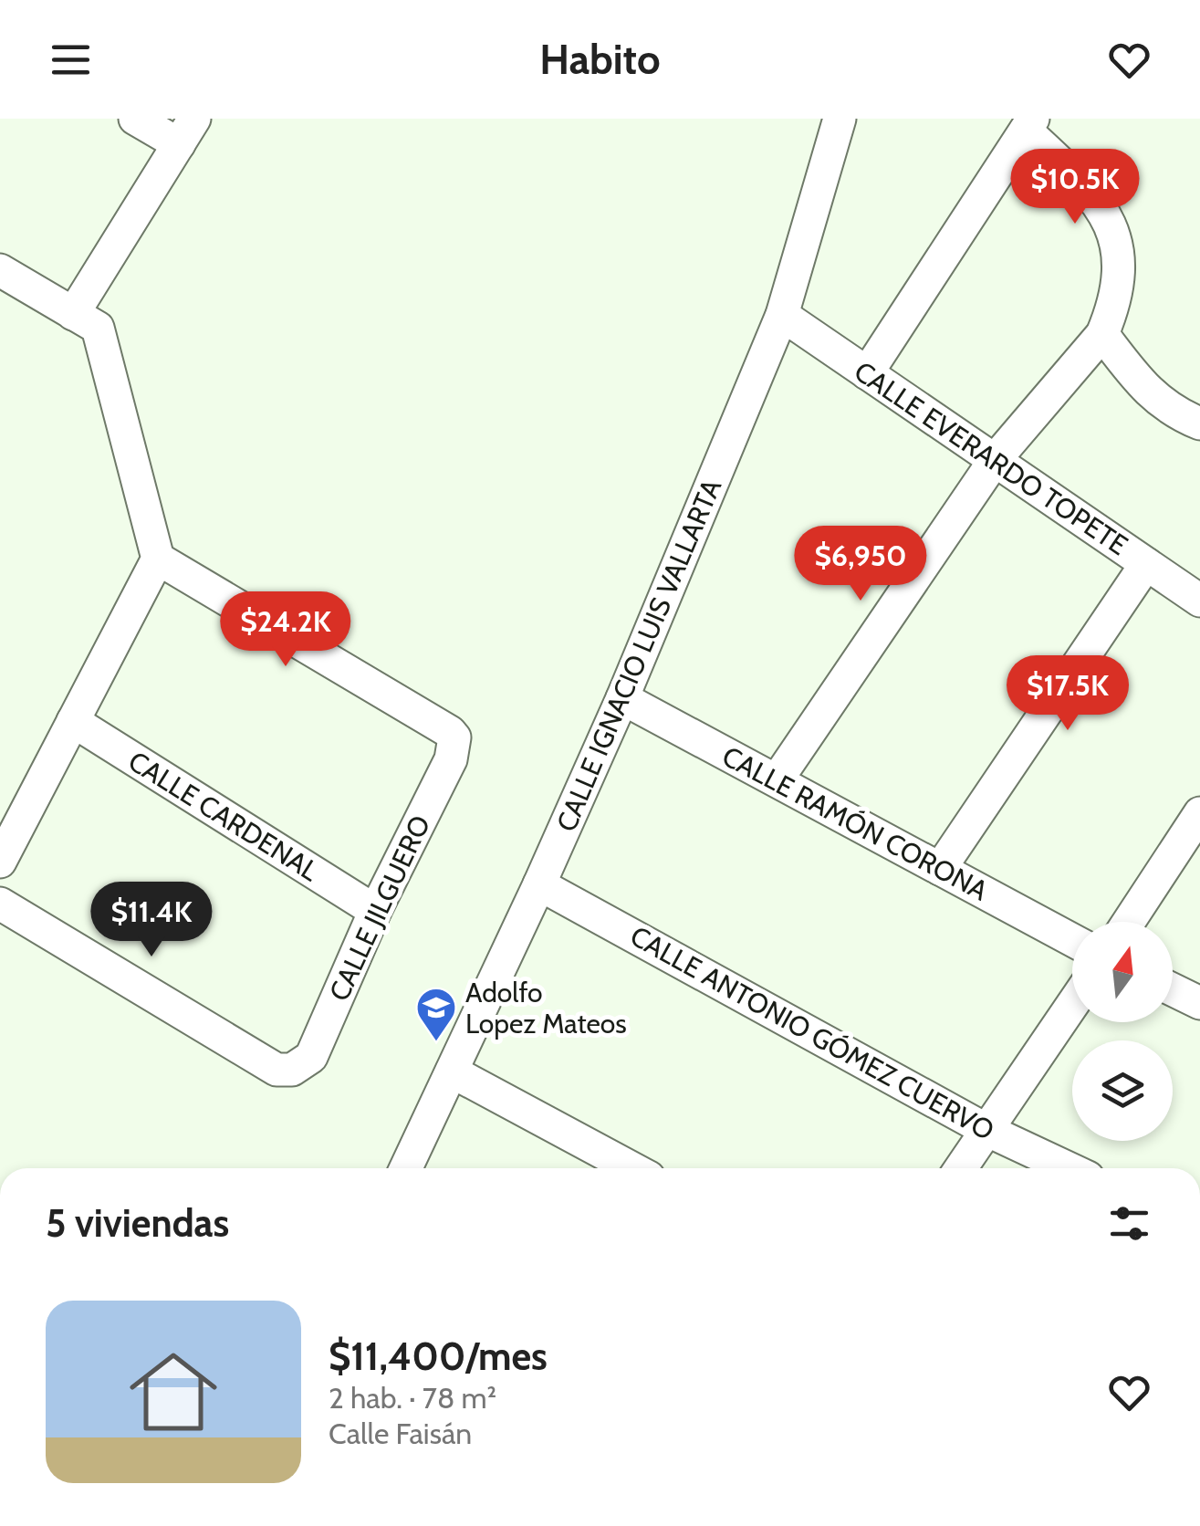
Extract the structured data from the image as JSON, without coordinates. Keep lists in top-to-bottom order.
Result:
{
  "streets": {
    "street": [
      "CALLE EVERARDO TOPETE",
      "CALLE IGNACIO LUIS VALLARTA",
      "CALLE CARDENAL",
      "CALLE RAMÓN CORONA",
      "CALLE JILGUERO",
      "CALLE ANTONIO GÓMEZ CUERVO"
    ]
  },
  "crossings": [
    ["CALLE EVERARDO TOPETE", "CALLE IGNACIO LUIS VALLARTA"],
    ["CALLE IGNACIO LUIS VALLARTA", "CALLE RAMÓN CORONA"],
    ["CALLE IGNACIO LUIS VALLARTA", "CALLE ANTONIO GÓMEZ CUERVO"],
    ["CALLE CARDENAL", "CALLE JILGUERO"]
  ],
  "places": {
    "school or university": ["Adolfo Lopez Mateos"]
  },
  "north": "top",
  "page": {
    "header": "Habito",
    "price": [
      "$10.5K",
      "$6,950",
      "$24.2K",
      "$17.5K",
      "$11.4K"
    ],
    "heading": "5 viviendas",
    "list": [
      {
        "name": "$11,400/mes",
        "note": "2 hab. · 78 m² · Calle Faisán"
      }
    ]
  }
}
